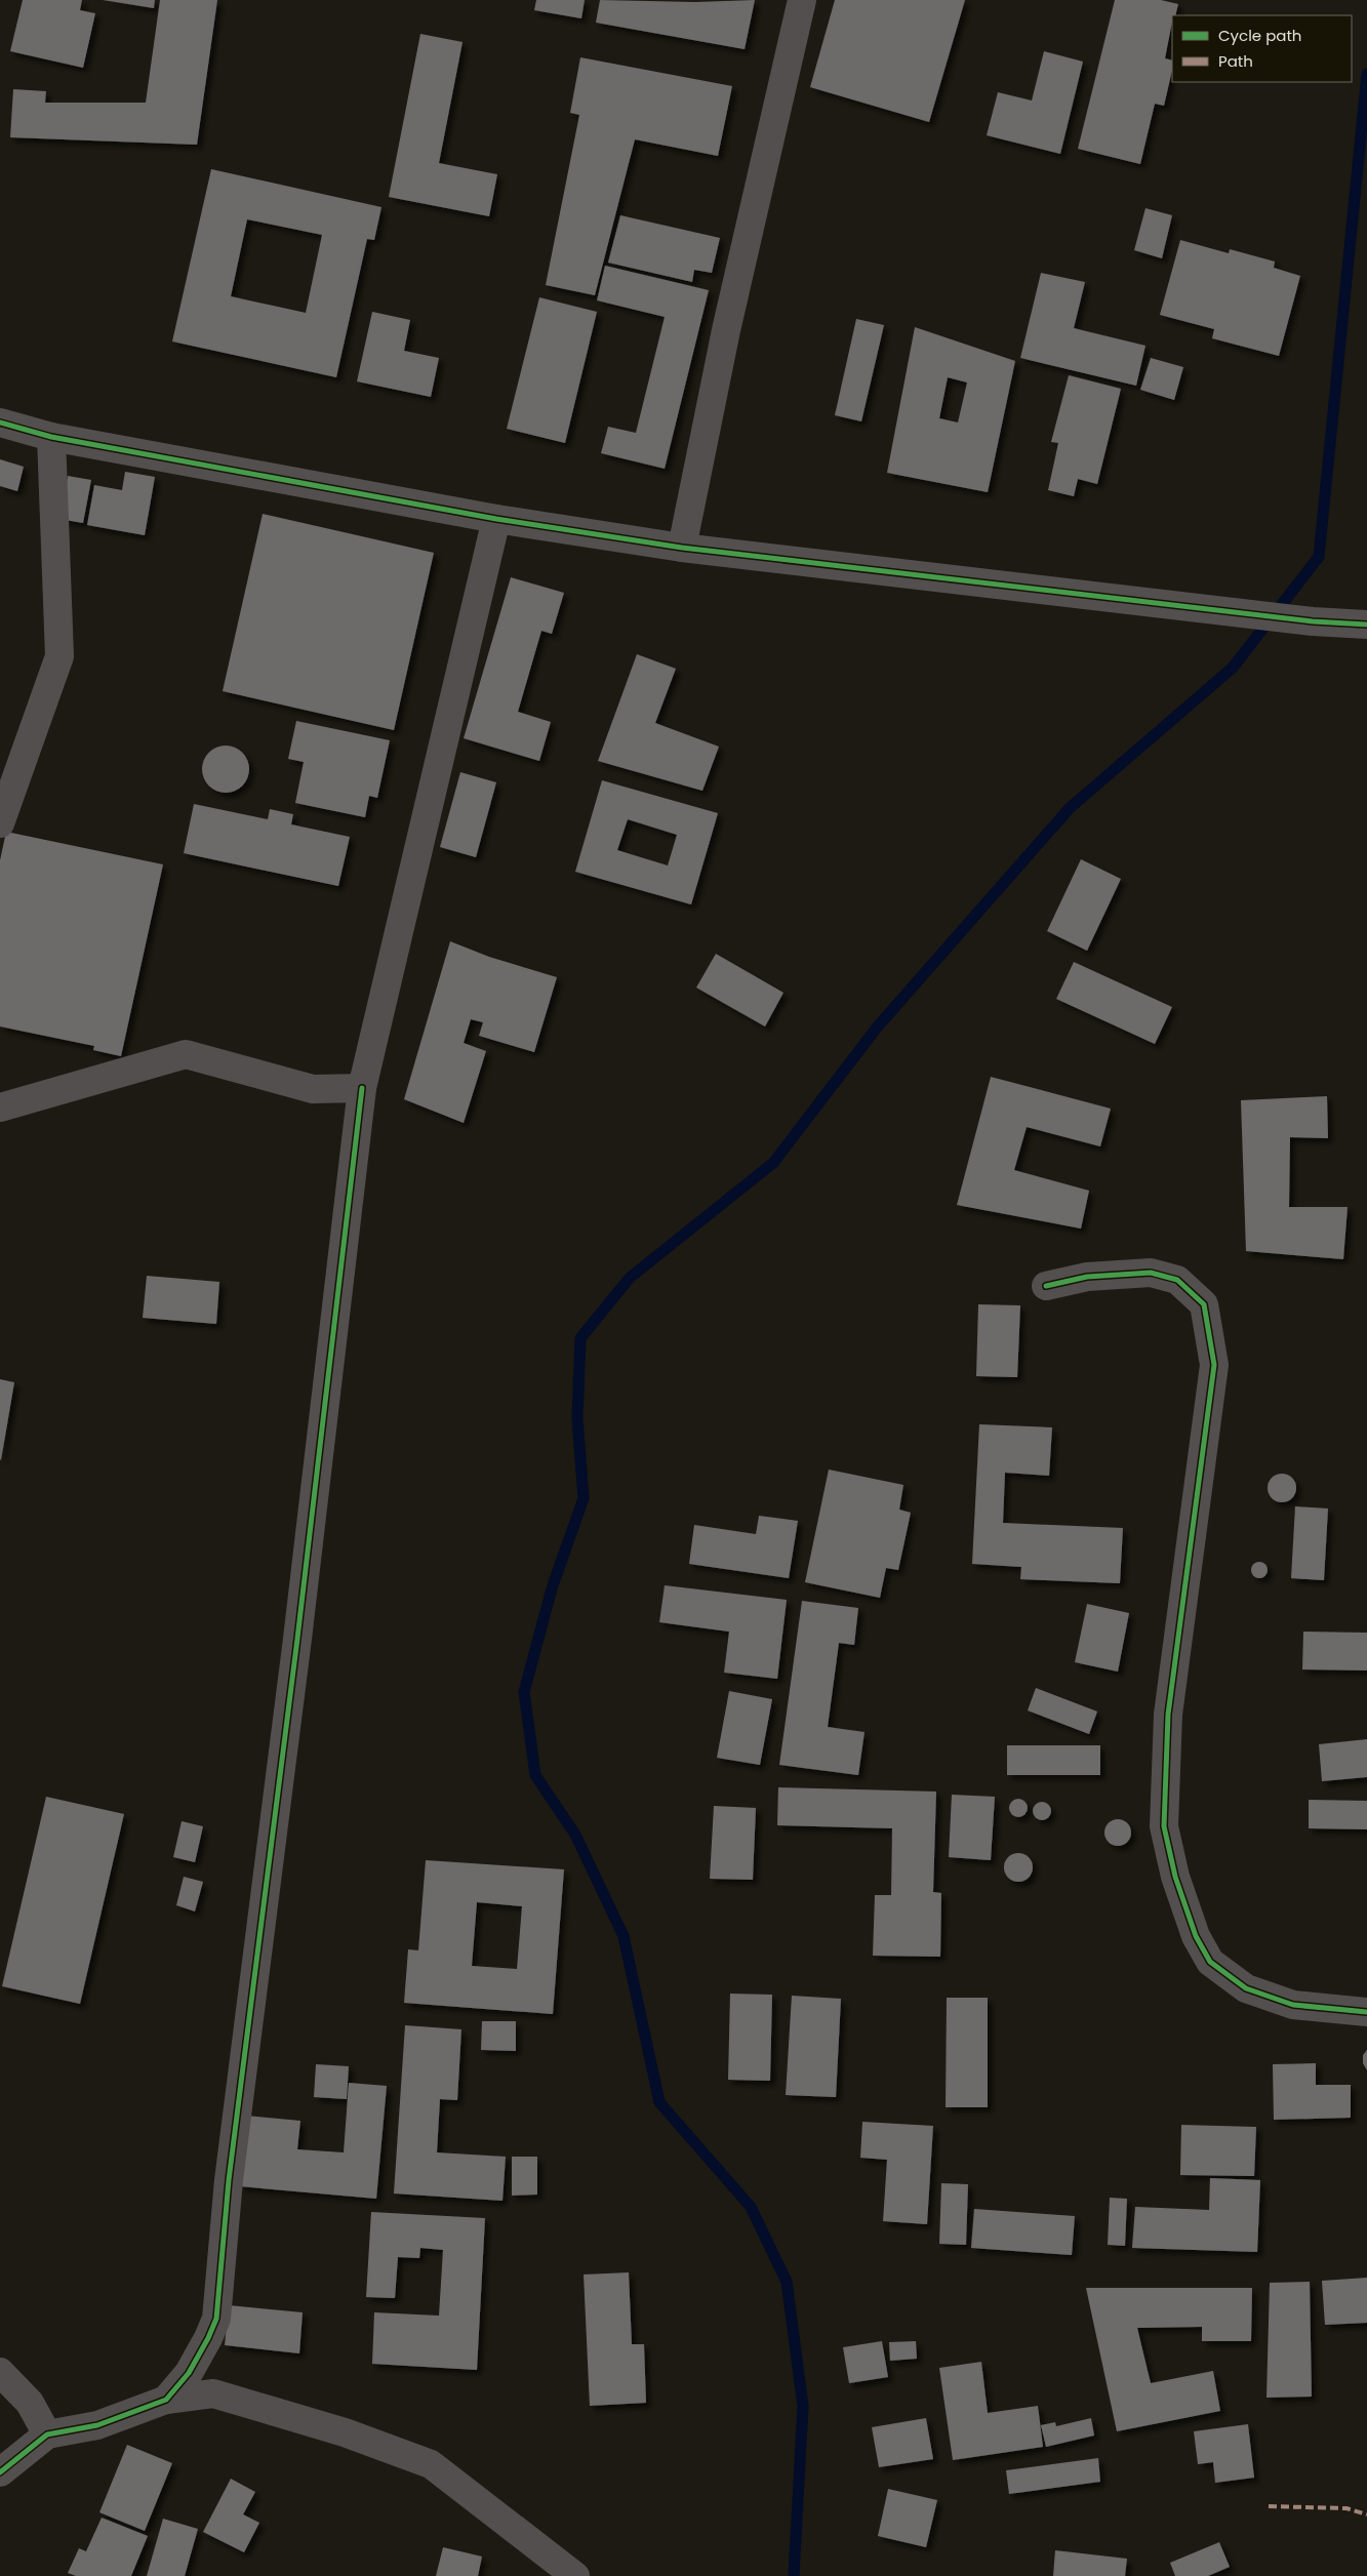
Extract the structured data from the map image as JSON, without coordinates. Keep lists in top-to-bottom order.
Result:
{
  "legend": ["Cycle path", "Path"]
}
